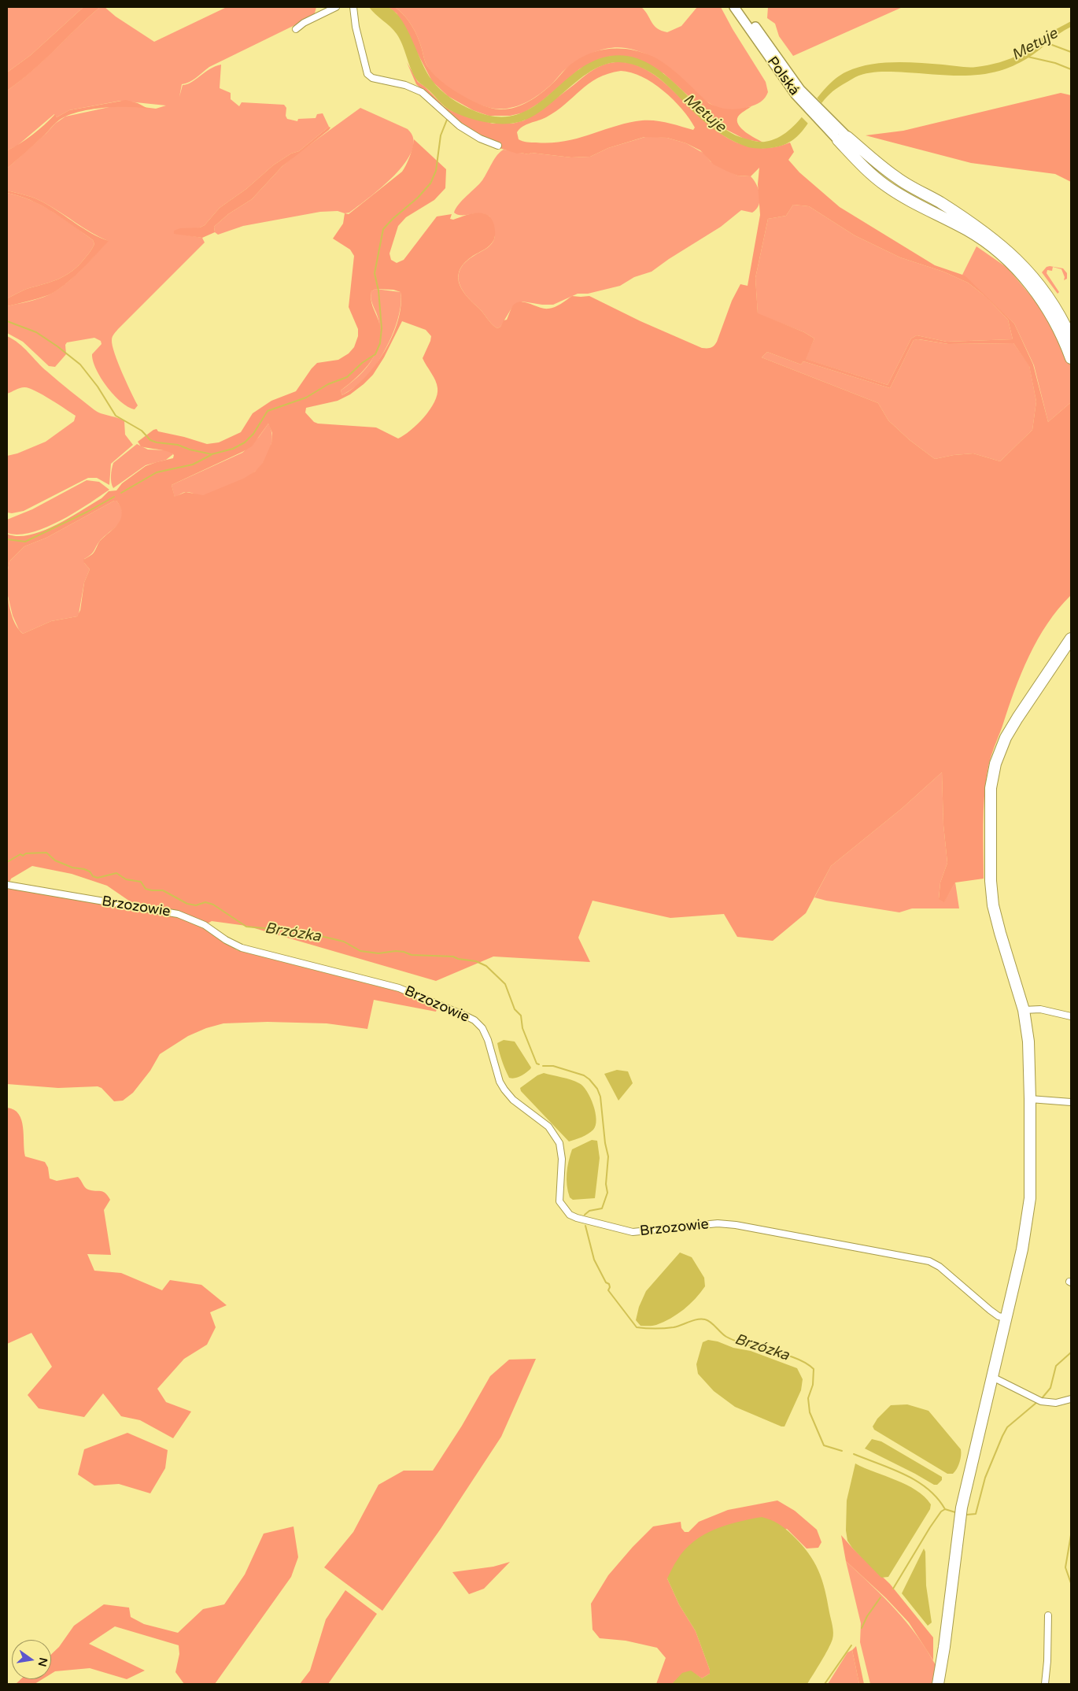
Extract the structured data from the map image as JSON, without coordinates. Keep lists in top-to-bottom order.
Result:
{
  "streets": {
    "main road": ["Polská"],
    "street": ["Brzozowie"]
  },
  "water": ["Metuje", "Brzózka"],
  "north": "right"
}
